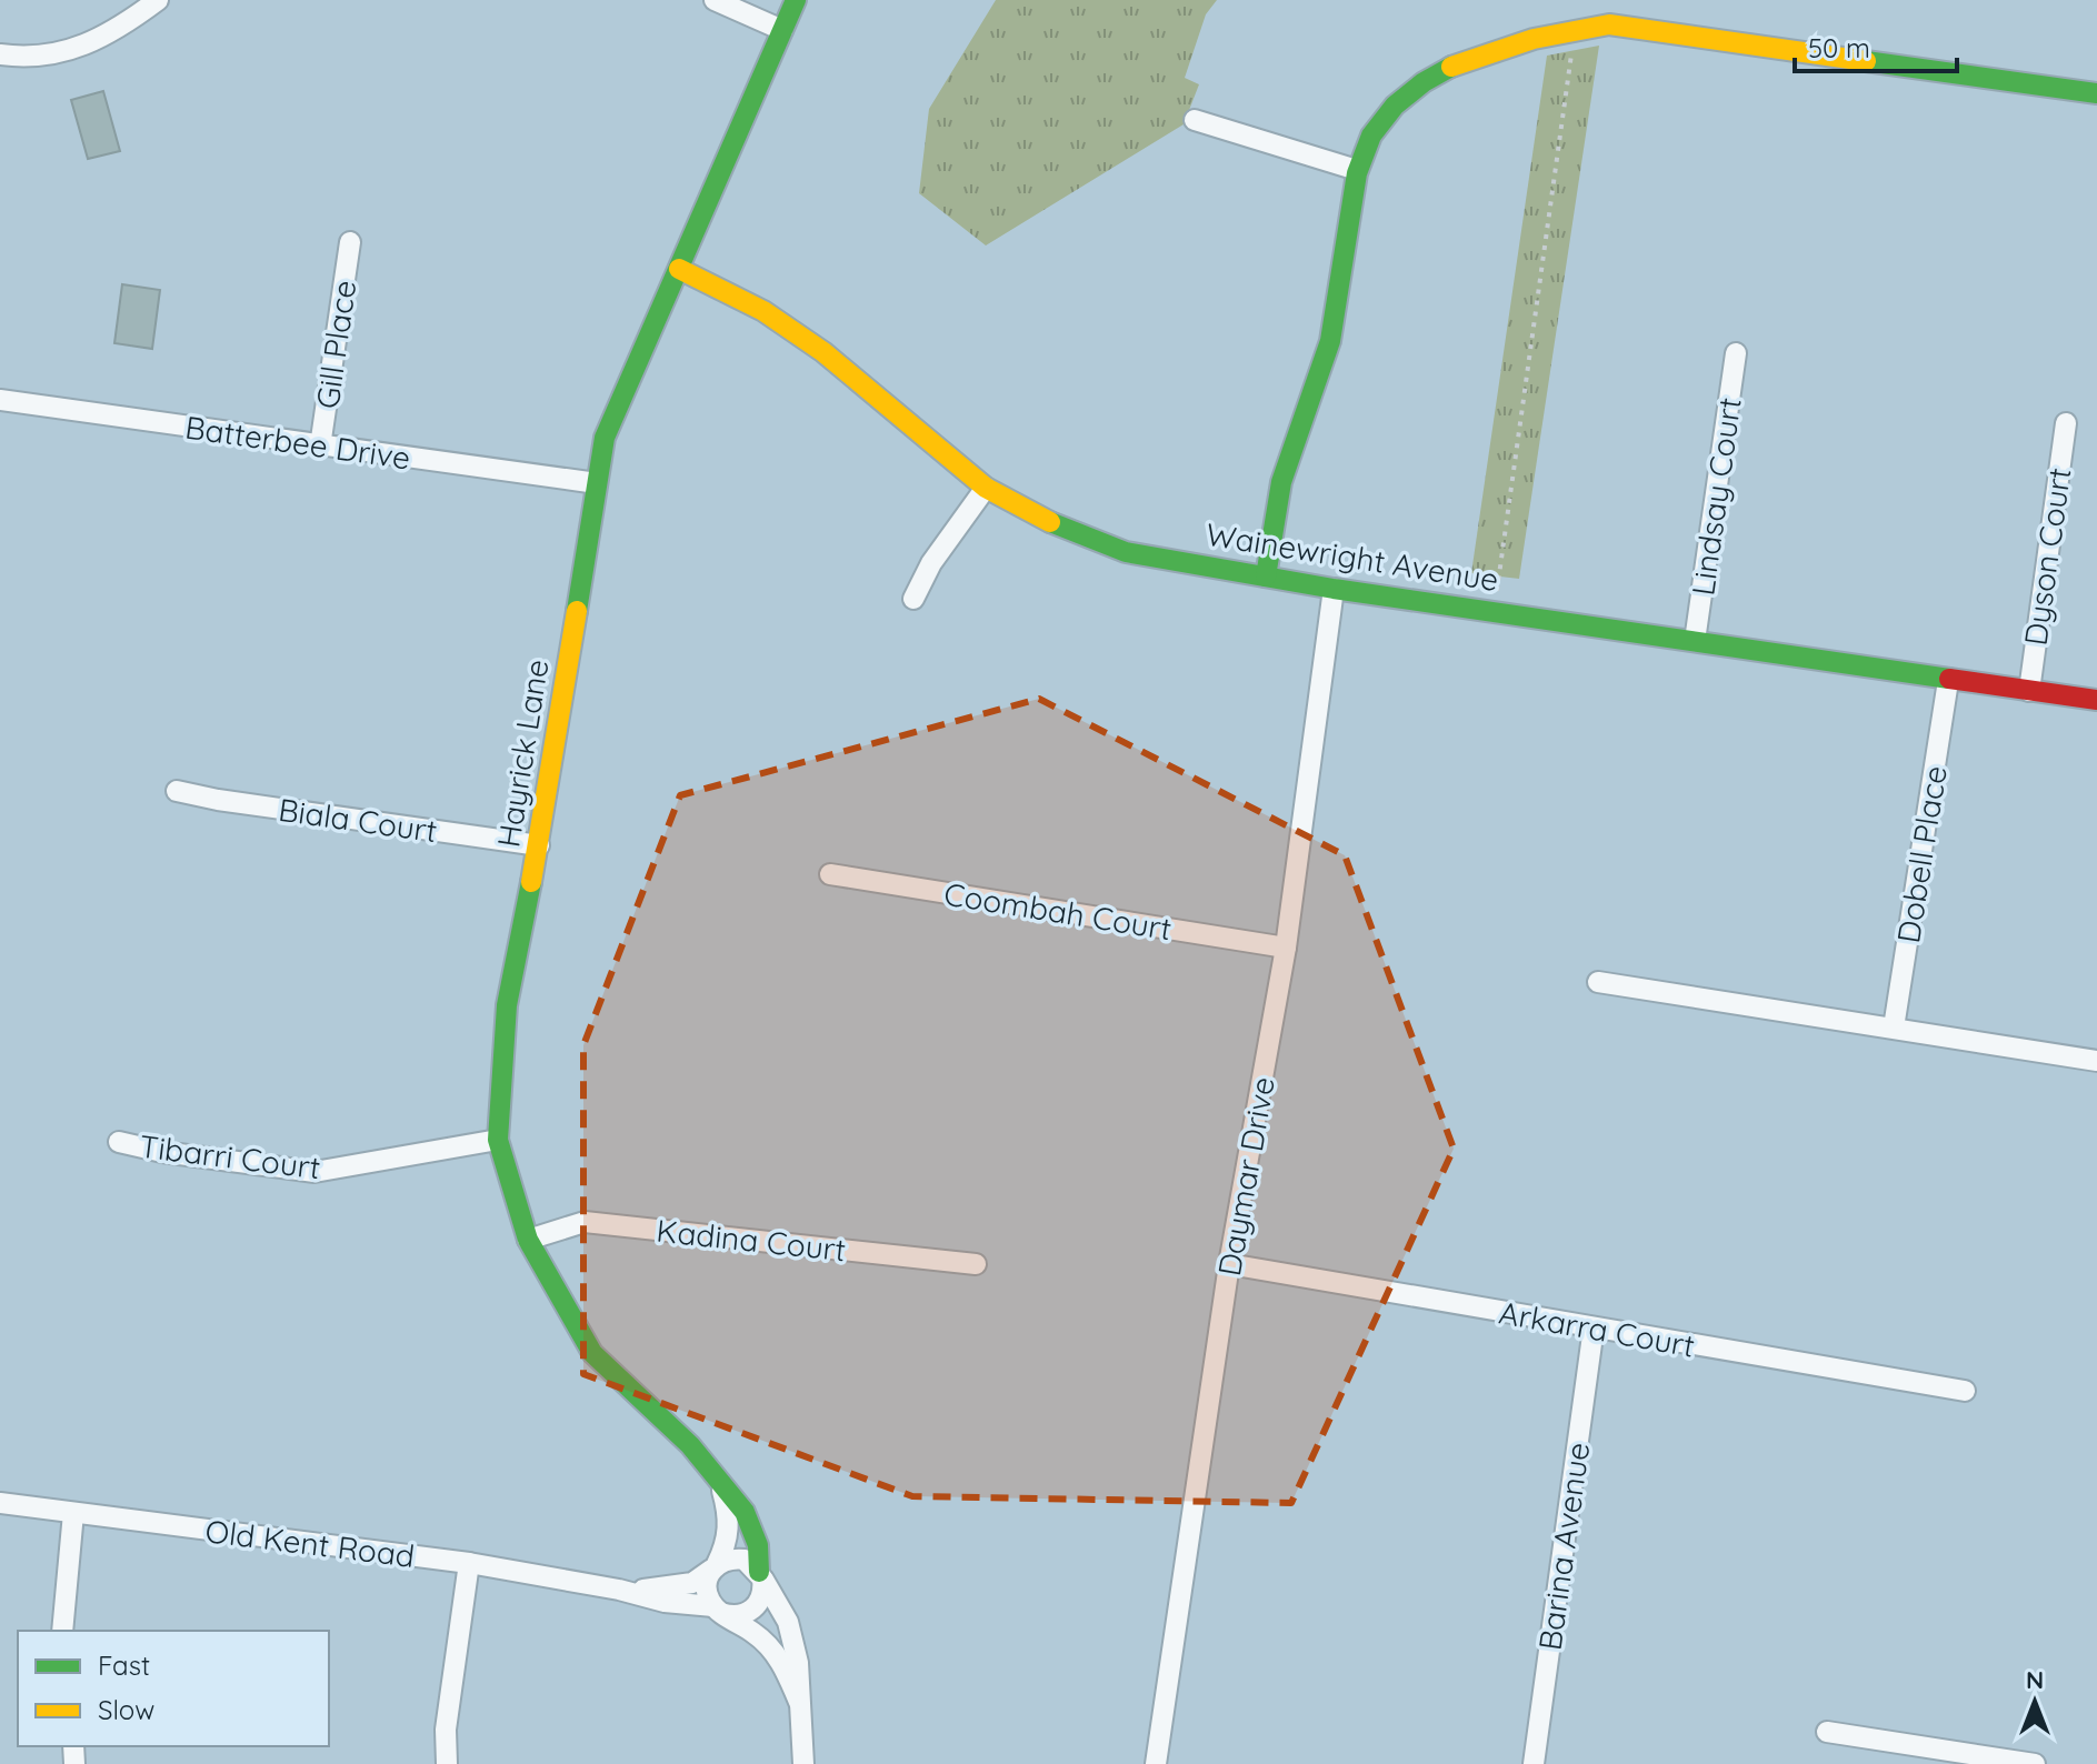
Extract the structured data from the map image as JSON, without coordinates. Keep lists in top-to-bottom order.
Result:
{
  "streets": {
    "street": [
      "Gill Place",
      "Batterbee Drive",
      "Lindsay Court",
      "Wainewright Avenue",
      "Dyson Court",
      "Hayrick Lane",
      "Biala Court",
      "Dobell Place",
      "Coombah Court",
      "Tibarri Court",
      "Daymar Drive",
      "Kadina Court",
      "Arkarra Court",
      "Old Kent Road",
      "Barina Avenue"
    ]
  },
  "crossings": [
    ["Gill Place", "Batterbee Drive"],
    ["Batterbee Drive", "Hayrick Lane"],
    ["Lindsay Court", "Wainewright Avenue"],
    ["Wainewright Avenue", "Dyson Court"],
    ["Wainewright Avenue", "Hayrick Lane"],
    ["Wainewright Avenue", "Dobell Place"],
    ["Wainewright Avenue", "Daymar Drive"],
    ["Hayrick Lane", "Biala Court"],
    ["Hayrick Lane", "Tibarri Court"],
    ["Hayrick Lane", "Kadina Court"],
    ["Hayrick Lane", "Old Kent Road"],
    ["Coombah Court", "Daymar Drive"],
    ["Daymar Drive", "Arkarra Court"],
    ["Arkarra Court", "Barina Avenue"]
  ],
  "legend": ["Fast", "Slow"],
  "scale_bar": "50 m",
  "north": "top"
}
